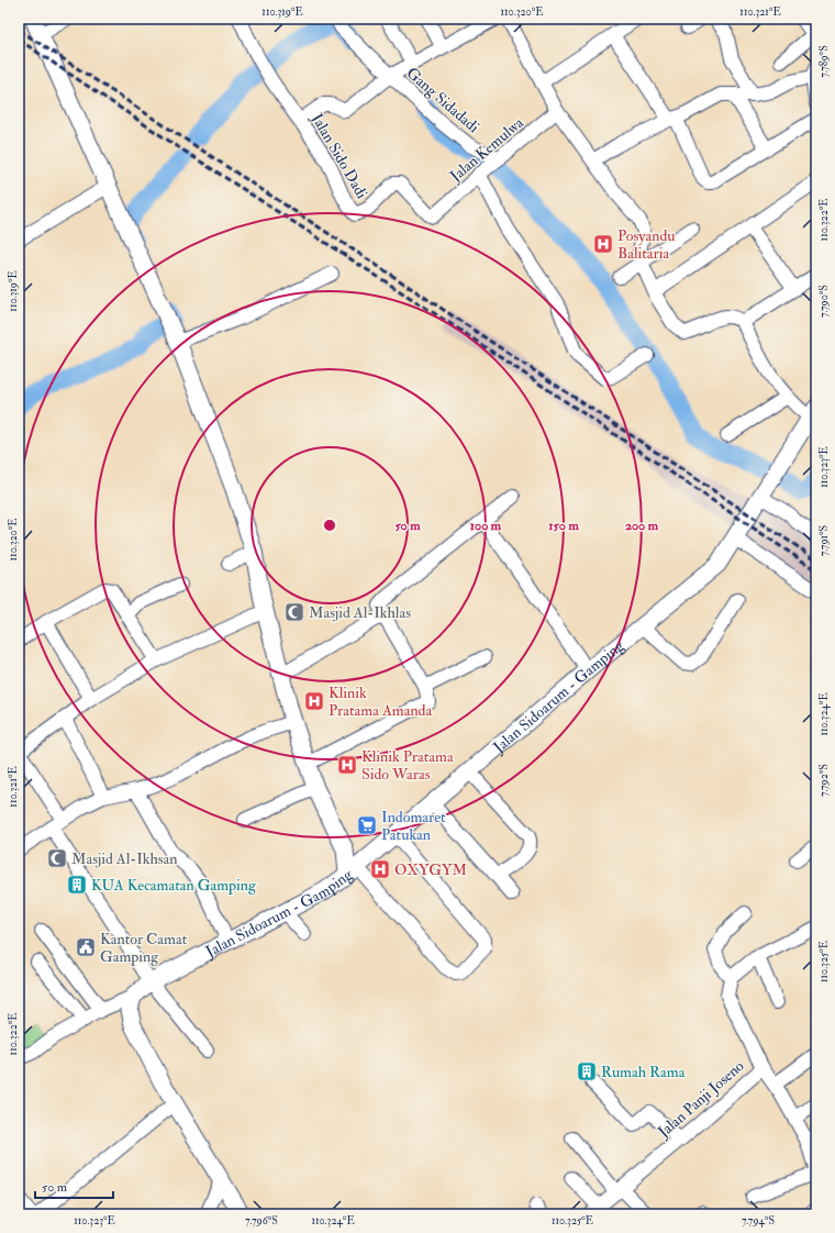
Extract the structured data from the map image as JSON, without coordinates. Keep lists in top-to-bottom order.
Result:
{
  "streets": {
    "main road": ["Jalan Sidoarum - Gamping"],
    "street": [
      "Gang Sidadadi",
      "Jalan Kemulwa",
      "Jalan Sido Dadi",
      "Jalan Panji Joseno"
    ]
  },
  "crossings": [
    ["Gang Sidadadi", "Jalan Kemulwa"],
    ["Jalan Kemulwa", "Jalan Sido Dadi"]
  ],
  "places": {
    "hospital": [
      "Posyandu Balitaria",
      "Klinik Pratama Amanda",
      "Klinik Pratama Sido Waras",
      "OXYGYM"
    ],
    "mosque": ["Masjid Al-Ikhlas", "Masjid Al-Ikhsan"],
    "supermarket": ["Indomaret Patukan"],
    "building": ["KUA Kecamatan Gamping", "Rumah Rama"],
    "public building": ["Kantor Camat Gamping"]
  },
  "scale_bar": "50 m",
  "coordinates": [
    "110.319°E",
    "110.320°E",
    "110.321°E",
    "7.789°S",
    "110.322°E",
    "7.790°S",
    "110.323°E",
    "7.791°S",
    "110.324°E",
    "7.792°S",
    "110.325°E",
    "7.796°S",
    "7.794°S"
  ],
  "rings": [
    "50 m",
    "100 m",
    "150 m",
    "200 m"
  ]
}
